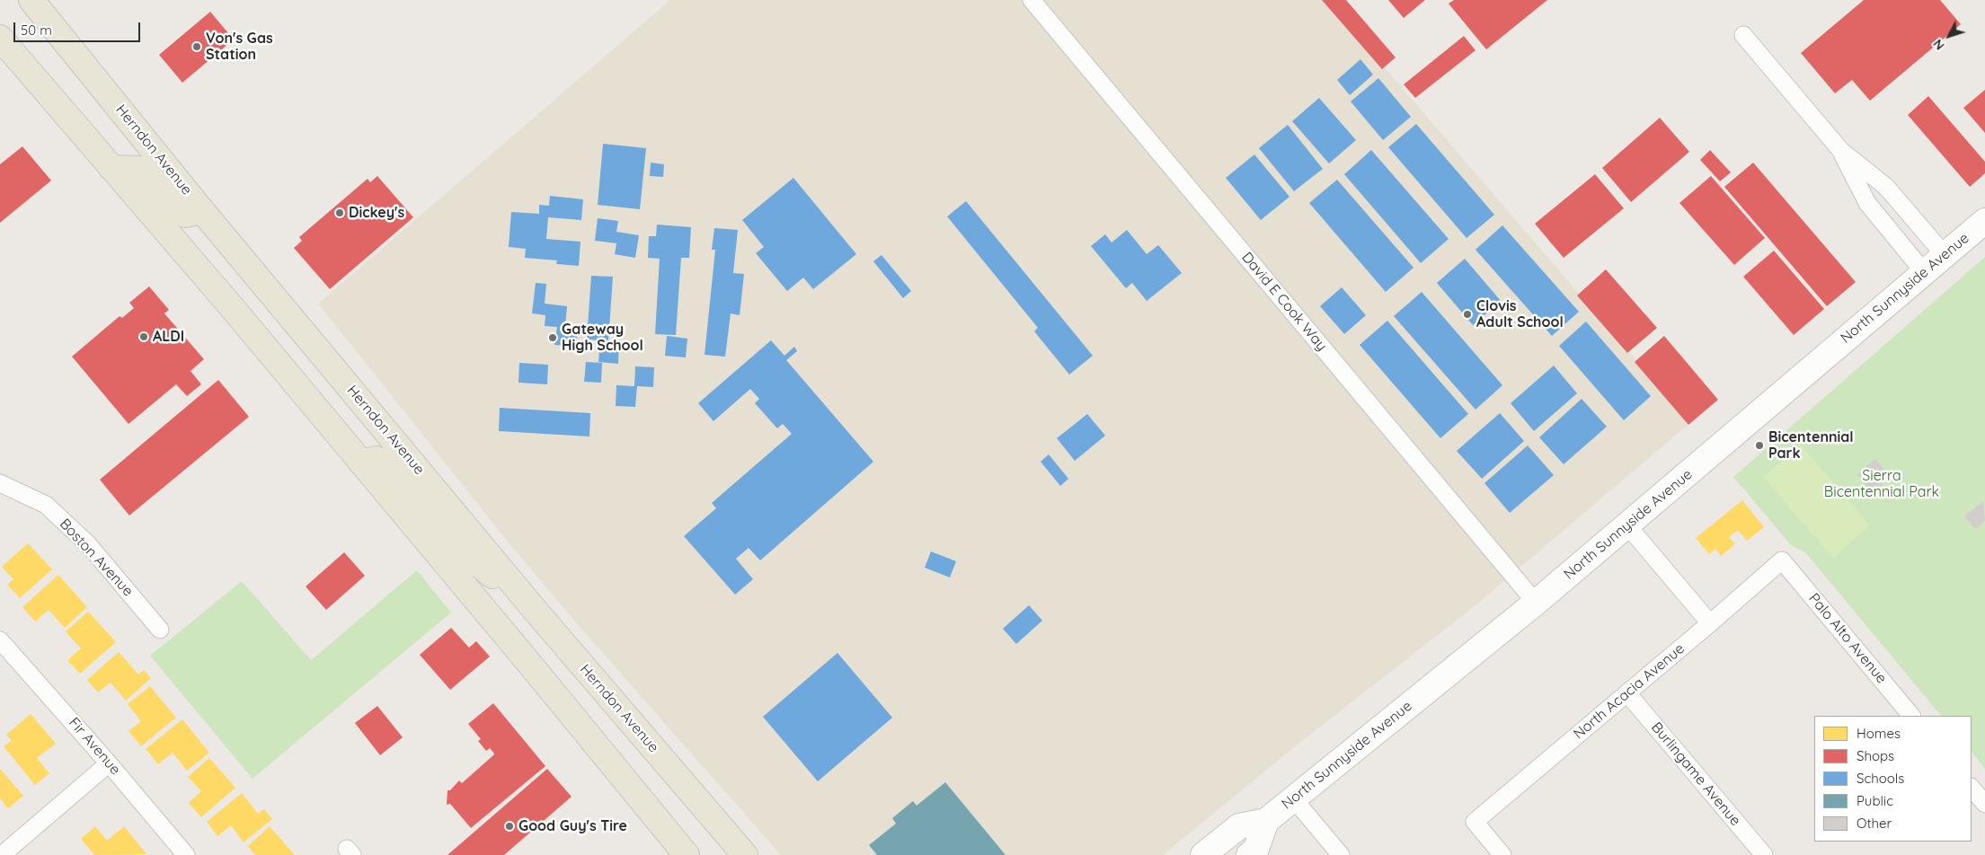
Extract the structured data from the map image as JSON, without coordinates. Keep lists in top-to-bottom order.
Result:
{
  "streets": {
    "main road": ["Herndon Avenue", "North Sunnyside Avenue"],
    "street": [
      "David E Cook Way",
      "Boston Avenue",
      "Palo Alto Avenue",
      "North Acacia Avenue",
      "Fir Avenue",
      "Burlingame Avenue"
    ]
  },
  "crossings": [
    ["North Sunnyside Avenue", "David E Cook Way"],
    ["Palo Alto Avenue", "North Acacia Avenue"],
    ["North Acacia Avenue", "Burlingame Avenue"]
  ],
  "parks": ["Sierra Bicentennial Park"],
  "places": [
    "Von's Gas Station",
    "Dickey's",
    "Clovis Adult School",
    "ALDI",
    "Gateway High School",
    "Bicentennial Park",
    "Good Guy's Tire"
  ],
  "legend": [
    "Homes",
    "Shops",
    "Schools",
    "Public",
    "Other"
  ],
  "scale_bar": "50 m",
  "north": "bottom left"
}
